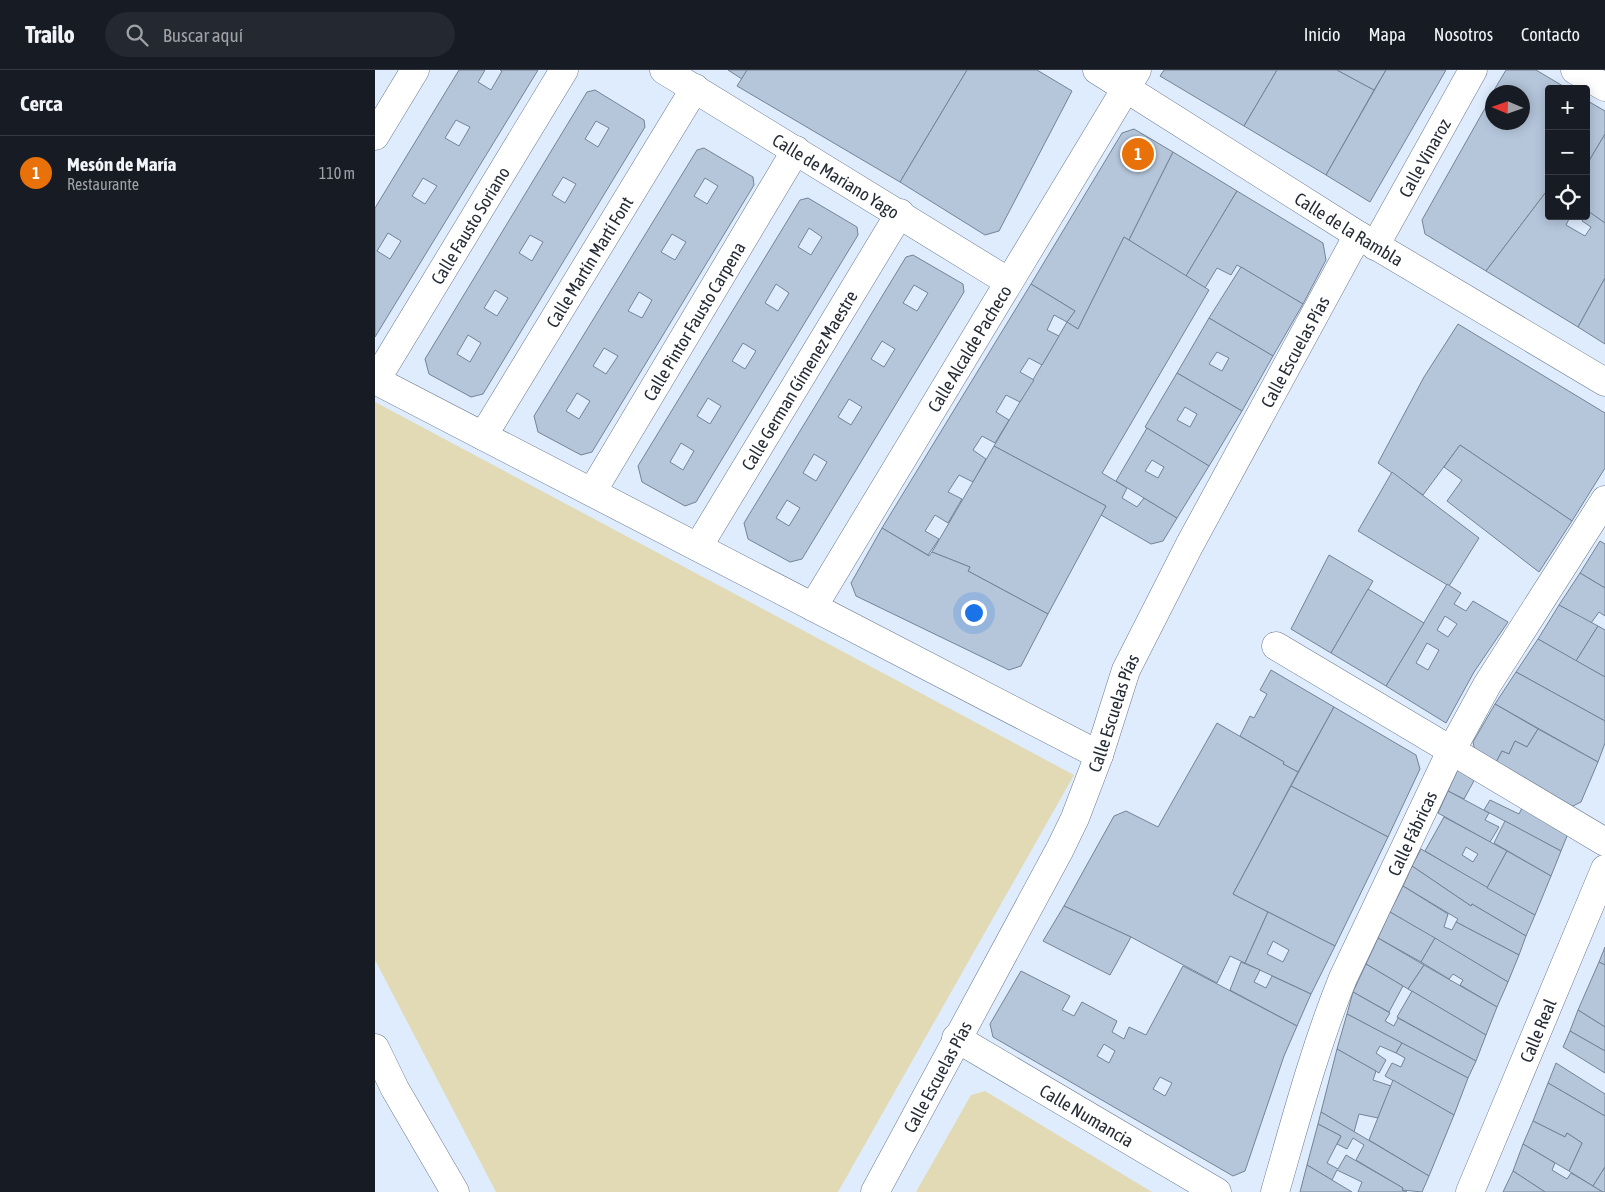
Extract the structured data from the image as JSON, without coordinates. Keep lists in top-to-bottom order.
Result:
{
  "streets": {
    "street": [
      "Calle Vinaroz",
      "Calle de Mariano Yago",
      "Calle Fausto Soriano",
      "Calle de la Rambla",
      "Calle Martín Martí Font",
      "Calle Pintor Fausto Carpena",
      "Calle Alcalde Pacheco",
      "Calle Escuelas Pías",
      "Calle German Gímenez Maestre",
      "Calle Fábricas",
      "Calle Real",
      "Calle Numancia"
    ]
  },
  "crossings": [
    ["Calle Vinaroz", "Calle de la Rambla"],
    ["Calle Vinaroz", "Calle Escuelas Pías"],
    ["Calle de Mariano Yago", "Calle Martín Martí Font"],
    ["Calle de Mariano Yago", "Calle Pintor Fausto Carpena"],
    ["Calle de Mariano Yago", "Calle Alcalde Pacheco"],
    ["Calle de Mariano Yago", "Calle German Gímenez Maestre"],
    ["Calle de la Rambla", "Calle Alcalde Pacheco"],
    ["Calle de la Rambla", "Calle Escuelas Pías"],
    ["Calle Escuelas Pías", "Calle Numancia"]
  ],
  "north": "left",
  "page": {
    "header": "Trailo",
    "search": "Buscar aquí",
    "nav": [
      "Inicio",
      "Mapa",
      "Nosotros",
      "Contacto"
    ],
    "heading": "Cerca",
    "map_buttons": ["+", "−"],
    "list": [
      {
        "mark": "1",
        "name": "Mesón de María",
        "note": "Restaurante",
        "value": "110 m"
      }
    ],
    "pins": "1"
  }
}
